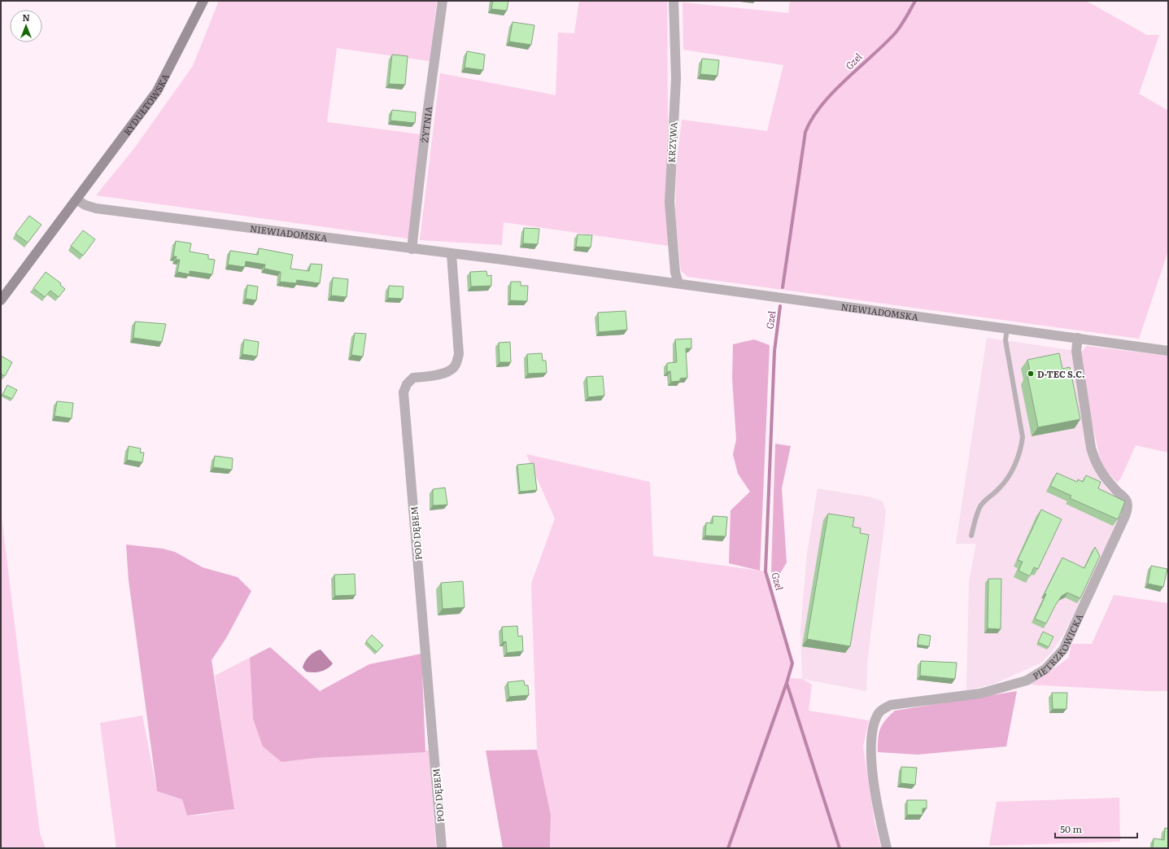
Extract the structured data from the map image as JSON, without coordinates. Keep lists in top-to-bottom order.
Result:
{
  "streets": {
    "street": [
      "RYDUŁTOWSKA",
      "ŻYTNIA",
      "KRZYWA",
      "NIEWIADOMSKA",
      "POD DĘBEM",
      "PIETRZKOWICKA"
    ]
  },
  "crossings": [
    ["RYDUŁTOWSKA", "NIEWIADOMSKA"],
    ["ŻYTNIA", "NIEWIADOMSKA"],
    ["KRZYWA", "NIEWIADOMSKA"],
    ["NIEWIADOMSKA", "POD DĘBEM"],
    ["NIEWIADOMSKA", "PIETRZKOWICKA"]
  ],
  "water": ["Gzel"],
  "places": ["D-TEC S.C."],
  "scale_bar": "50 m",
  "north": "top"
}
